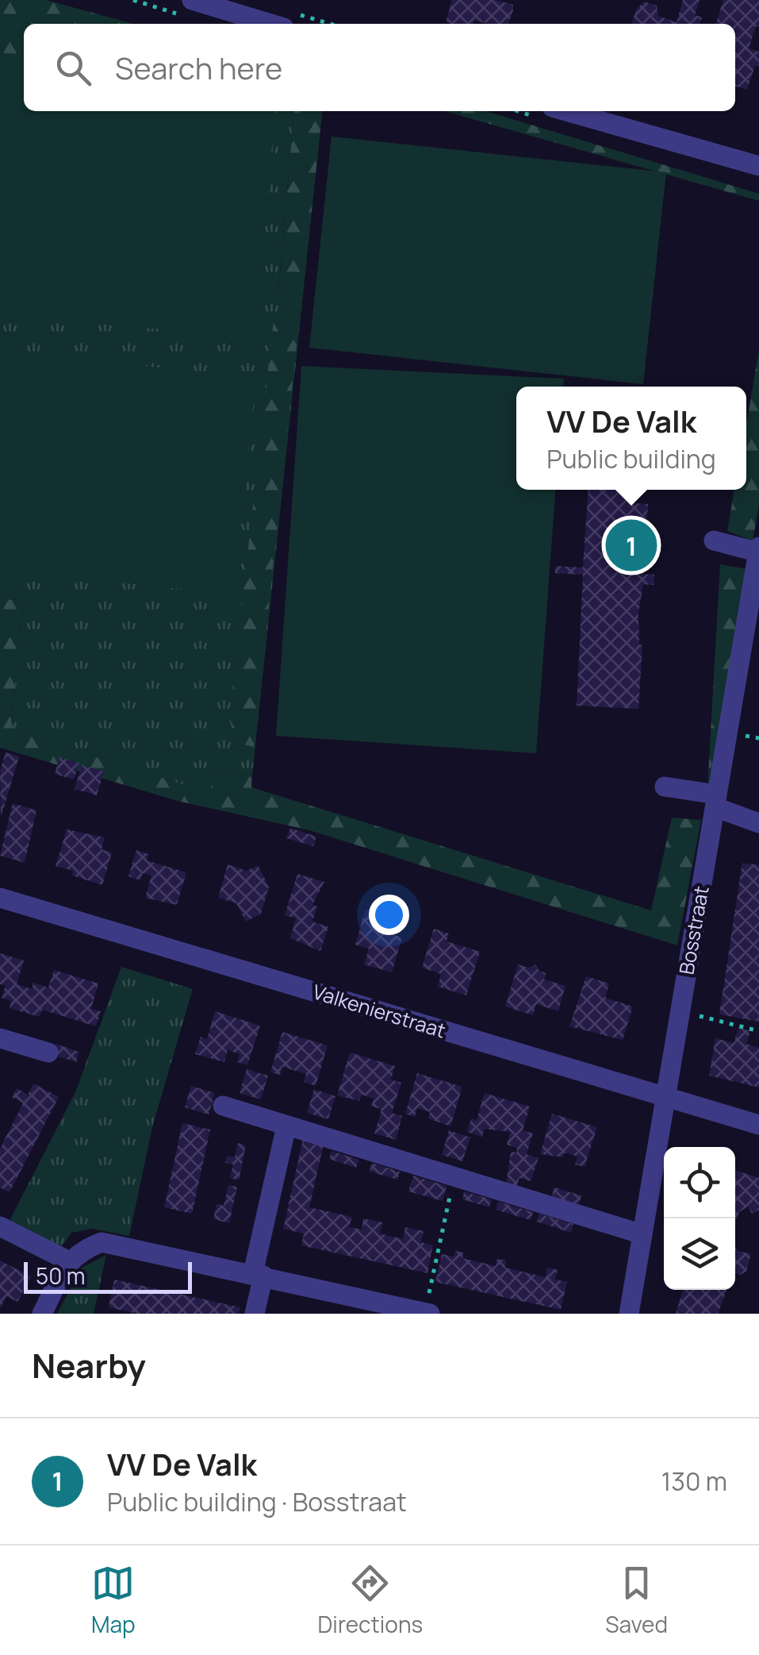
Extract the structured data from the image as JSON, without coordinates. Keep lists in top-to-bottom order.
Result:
{
  "streets": {
    "street": ["Bosstraat", "Valkenierstraat"]
  },
  "crossings": [
    ["Bosstraat", "Valkenierstraat"]
  ],
  "scale_bar": "50 m",
  "page": {
    "search": "Search here",
    "popup": ["VV De Valk", "Public building"],
    "pins": "1",
    "scale": "50 m",
    "heading": "Nearby",
    "list": [
      {
        "mark": "1",
        "name": "VV De Valk",
        "note": "Public building · Bosstraat",
        "value": "130 m"
      }
    ],
    "nav": ["Map", "Directions", "Saved"]
  }
}
